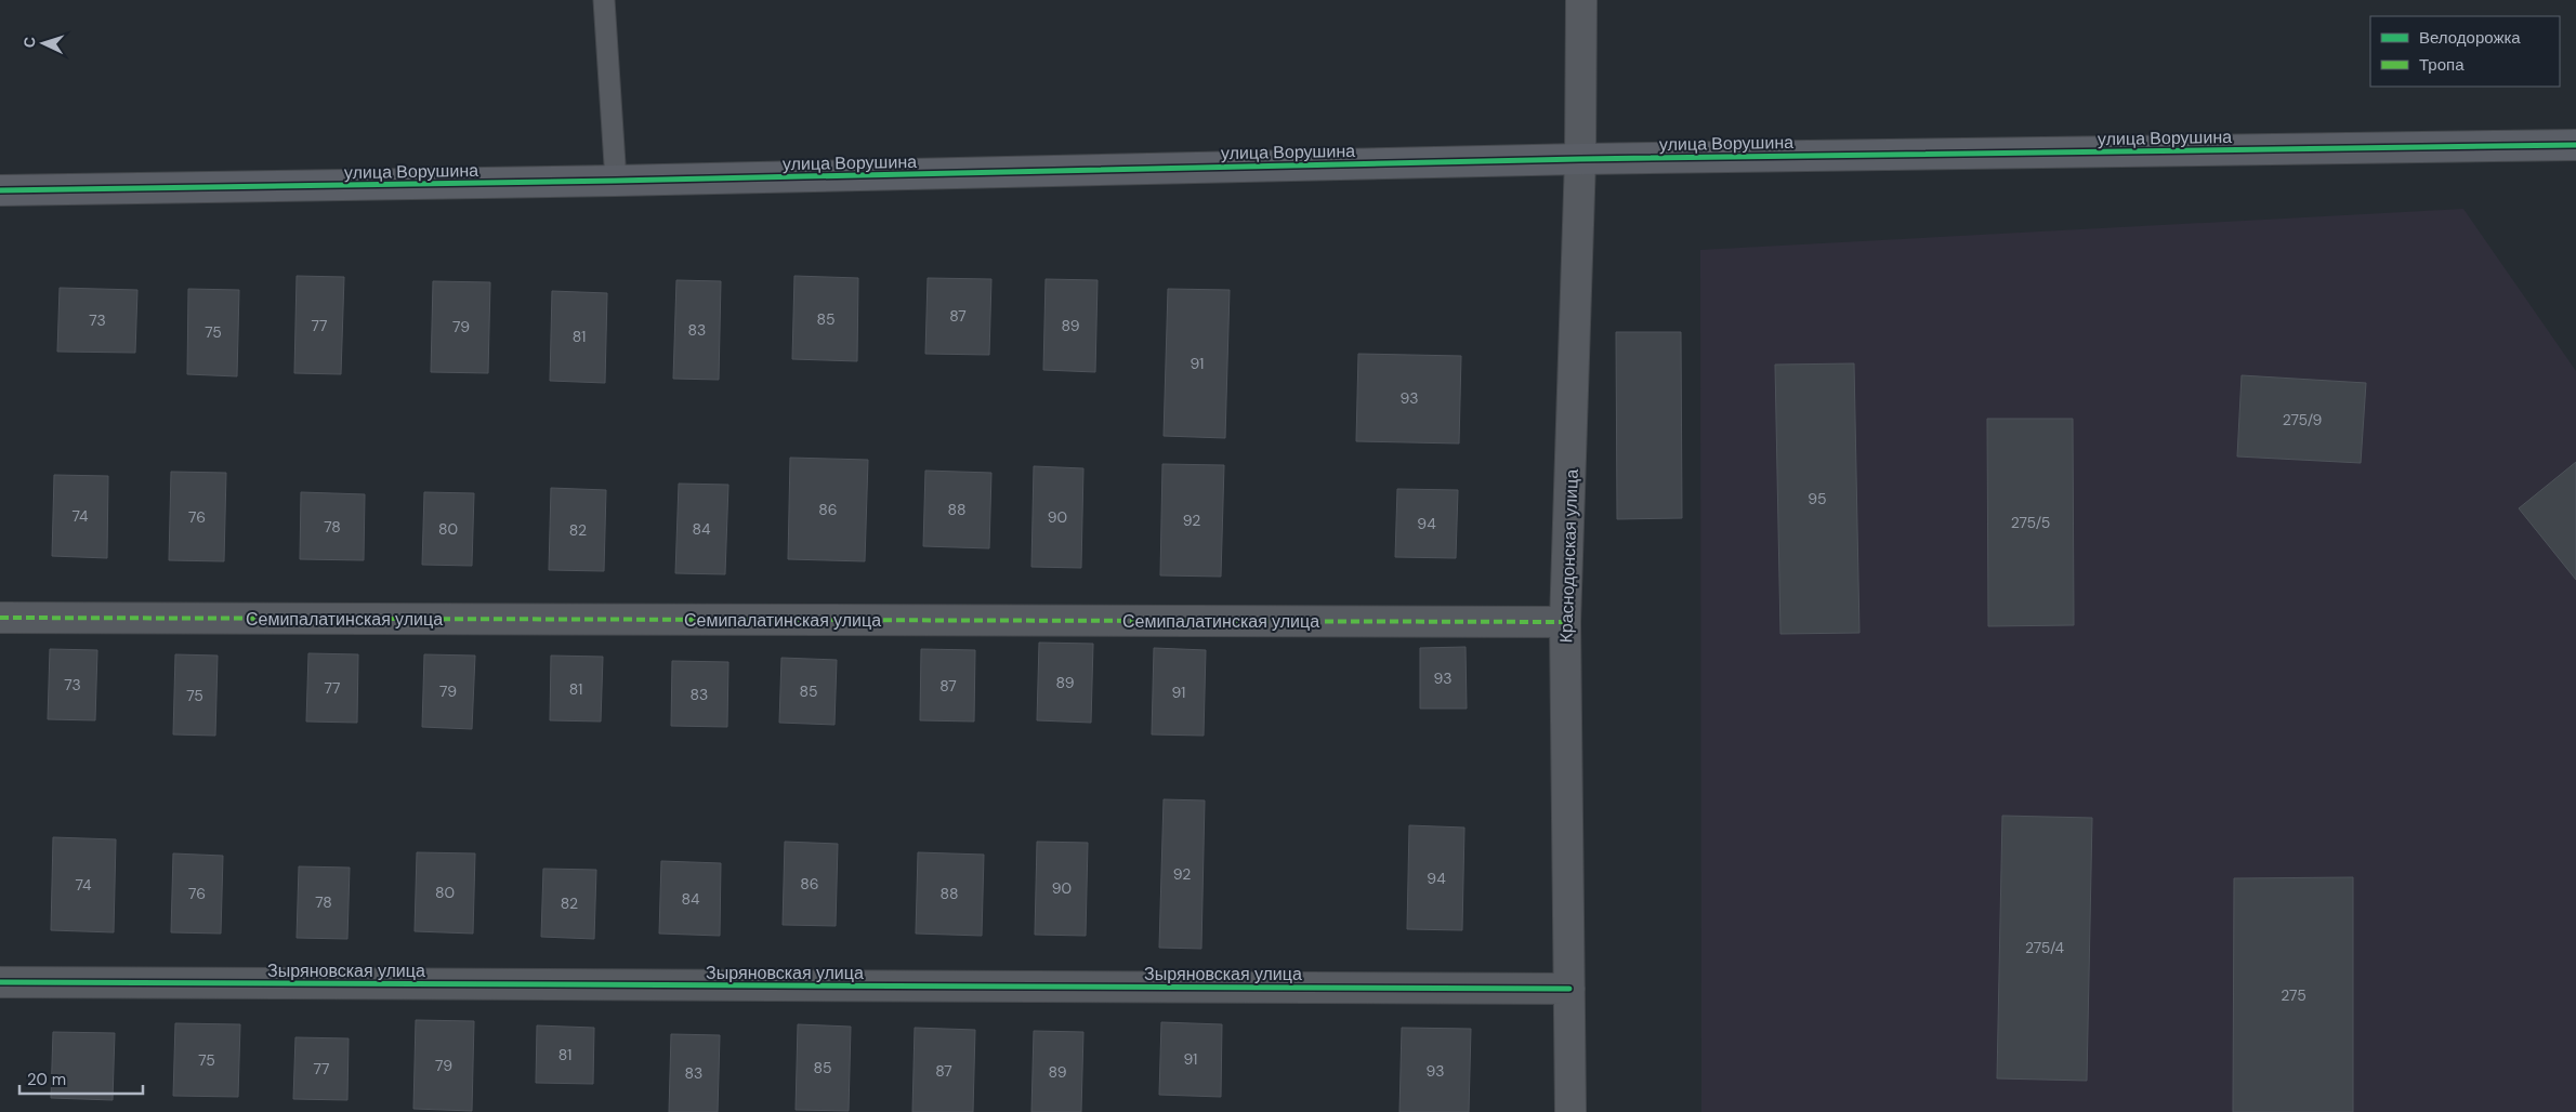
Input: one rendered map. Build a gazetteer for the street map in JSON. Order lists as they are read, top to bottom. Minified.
{"streets":{"street":["улица Ворушина","Краснодонская улица","Семипалатинская улица","Зыряновская улица"]},"crossings":[["улица Ворушина","Краснодонская улица"],["Краснодонская улица","Семипалатинская улица"],["Краснодонская улица","Зыряновская улица"]],"house_numbers":["87","85","73","77","89","79","83","75","81","91","93","275/9","95","86","88","74","76","90","92","275/5","94","78","80","84","82","93","89","73","87","77","81","79","85","91","83","75","92","94","86","74","90","80","76","88","84","78","82","275/4","275","81","91","75","79","85","77","87","93","89","83"],"legend":["Велодорожка","Тропа"],"scale_bar":"20 m","north":"left"}
